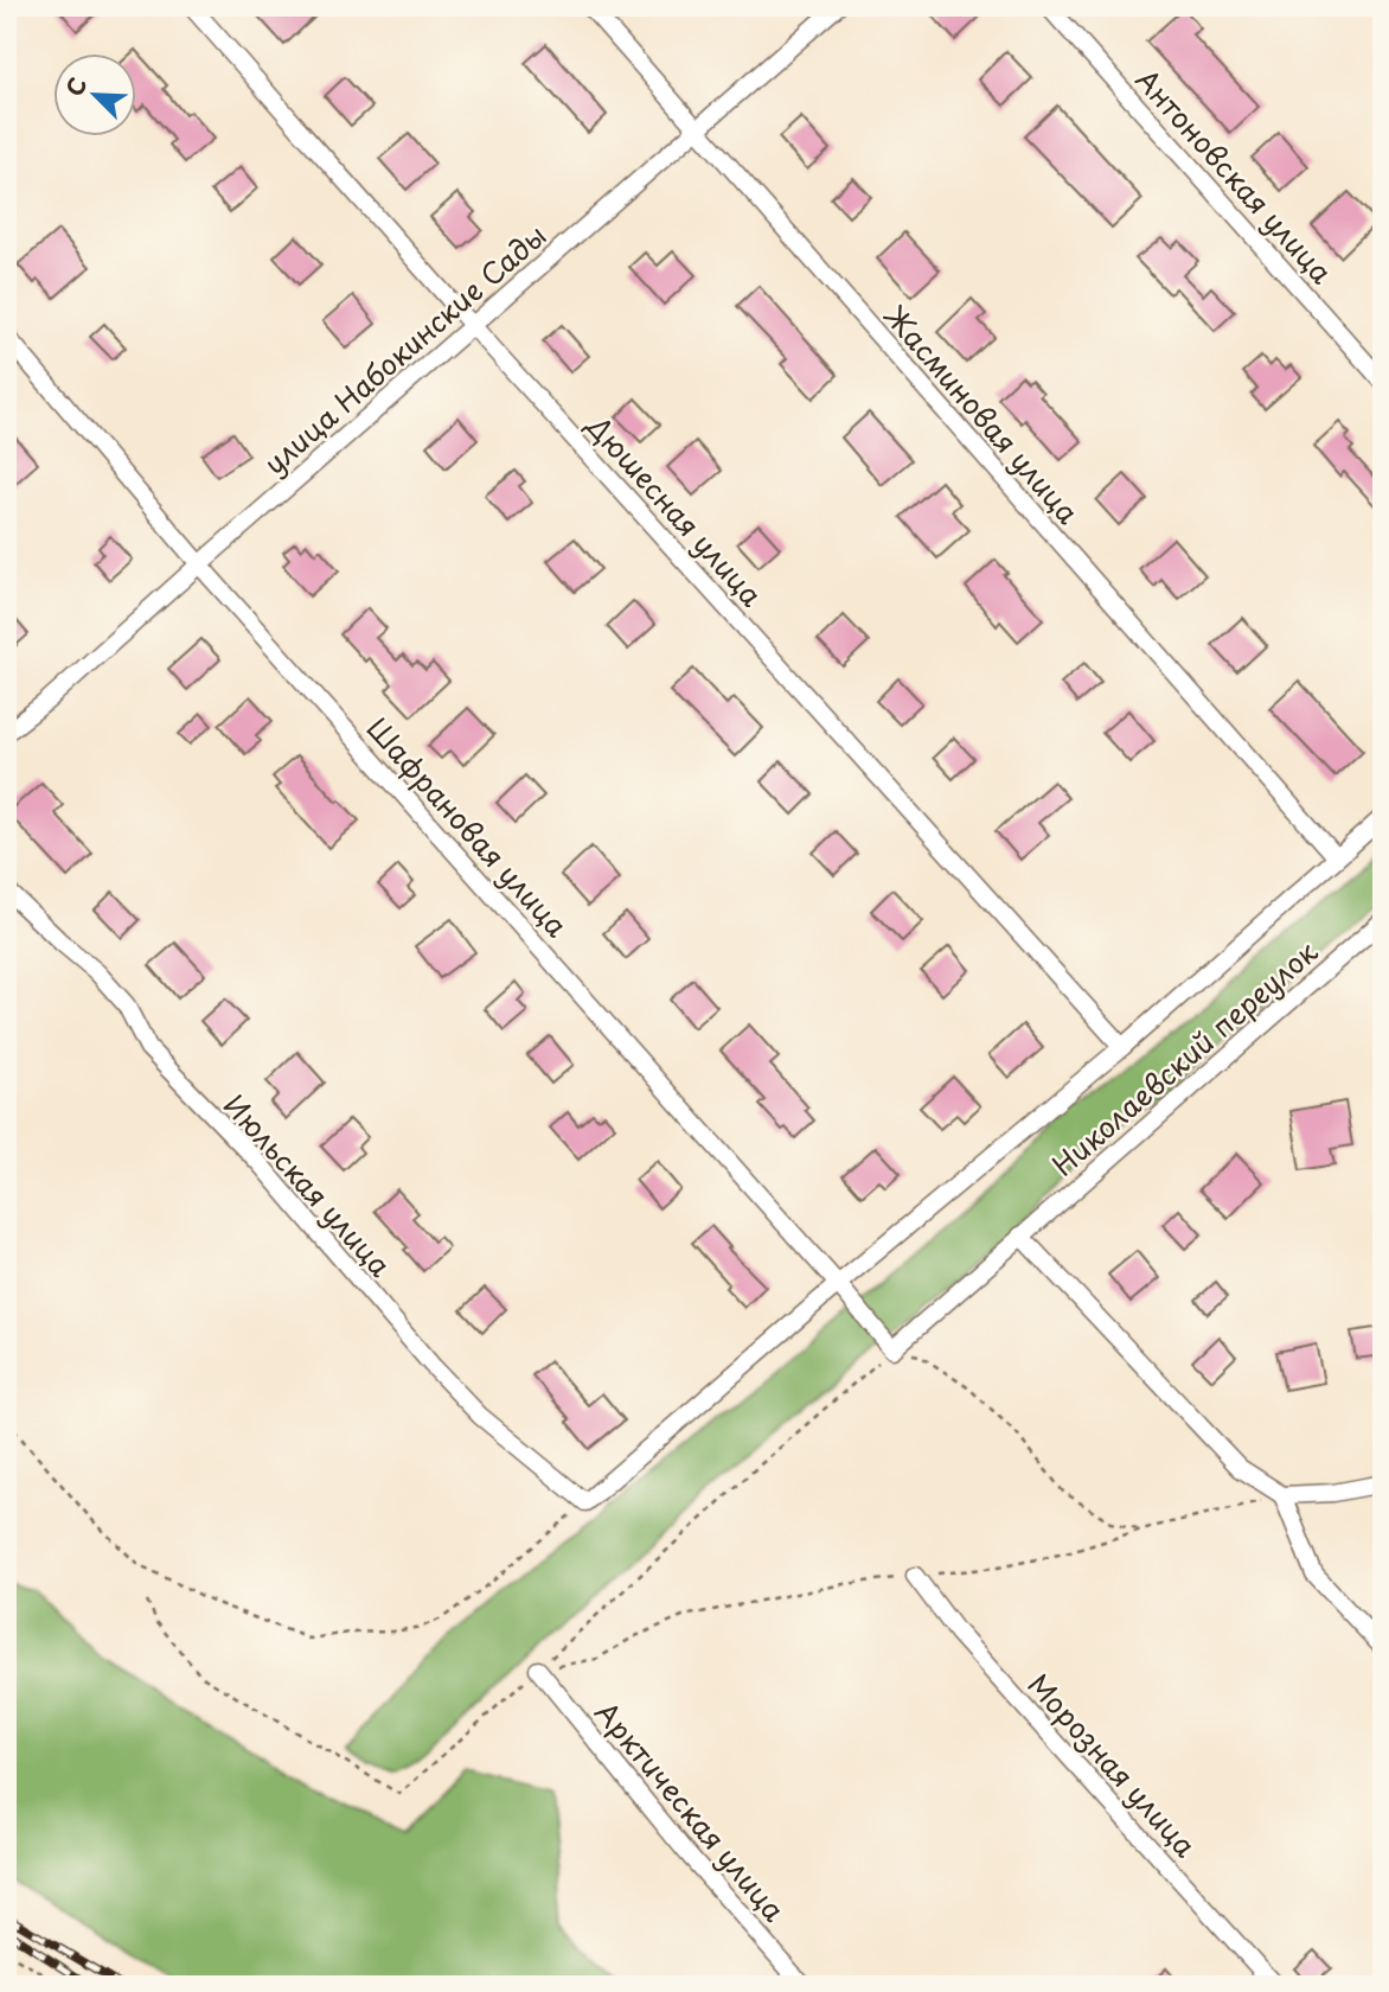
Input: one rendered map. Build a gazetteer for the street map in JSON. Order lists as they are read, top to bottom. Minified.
{"streets":{"street":["Антоновская улица","улица Набокинские Сады","Жасминовая улица","Дюшесная улица","Шафрановая улица","Николаевский переулок","Июльская улица","Морозная улица","Арктическая улица"]},"crossings":[["улица Набокинские Сады","Жасминовая улица"],["улица Набокинские Сады","Дюшесная улица"],["улица Набокинские Сады","Шафрановая улица"],["Шафрановая улица","Николаевский переулок"]],"north":"top left"}
